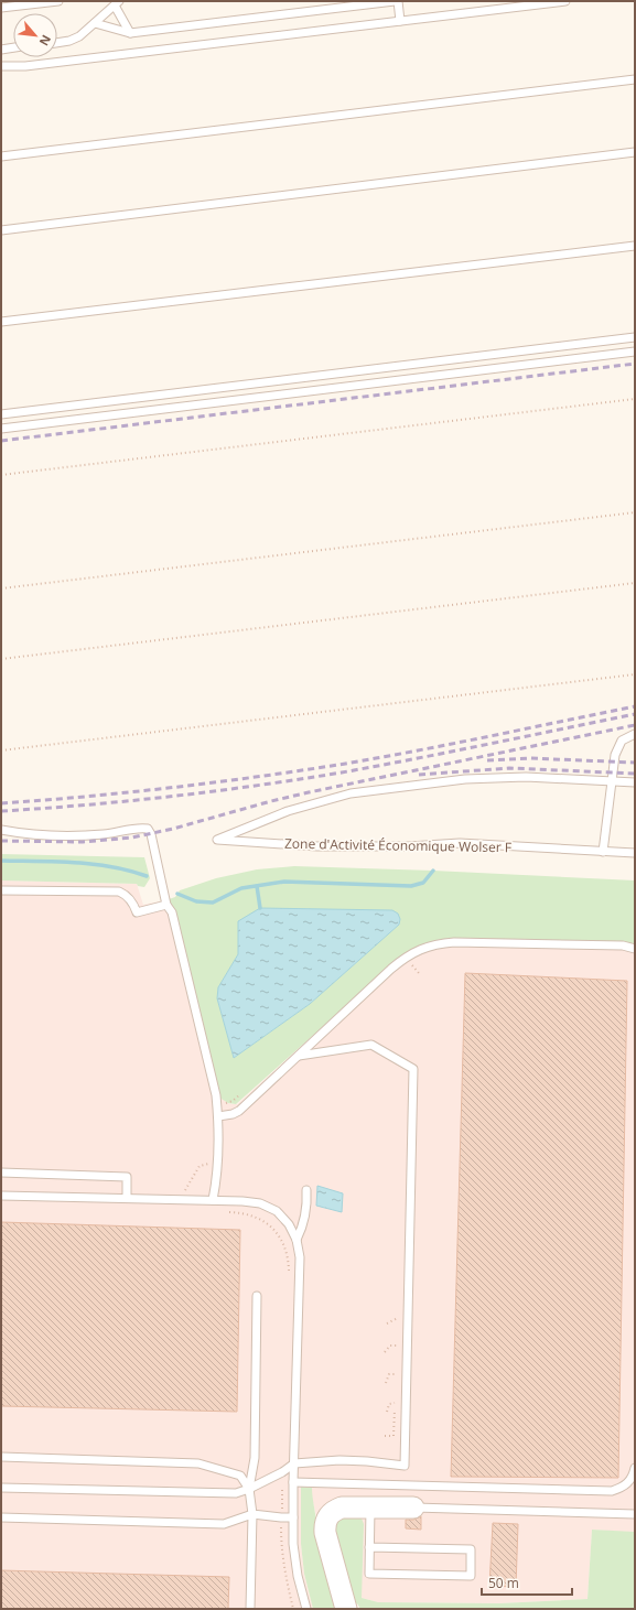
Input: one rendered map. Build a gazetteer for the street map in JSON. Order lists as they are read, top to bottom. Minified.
{"streets":{"lane":["Zone d'Activité Économique Wolser F"]},"scale_bar":"50 m","north":"bottom right"}
